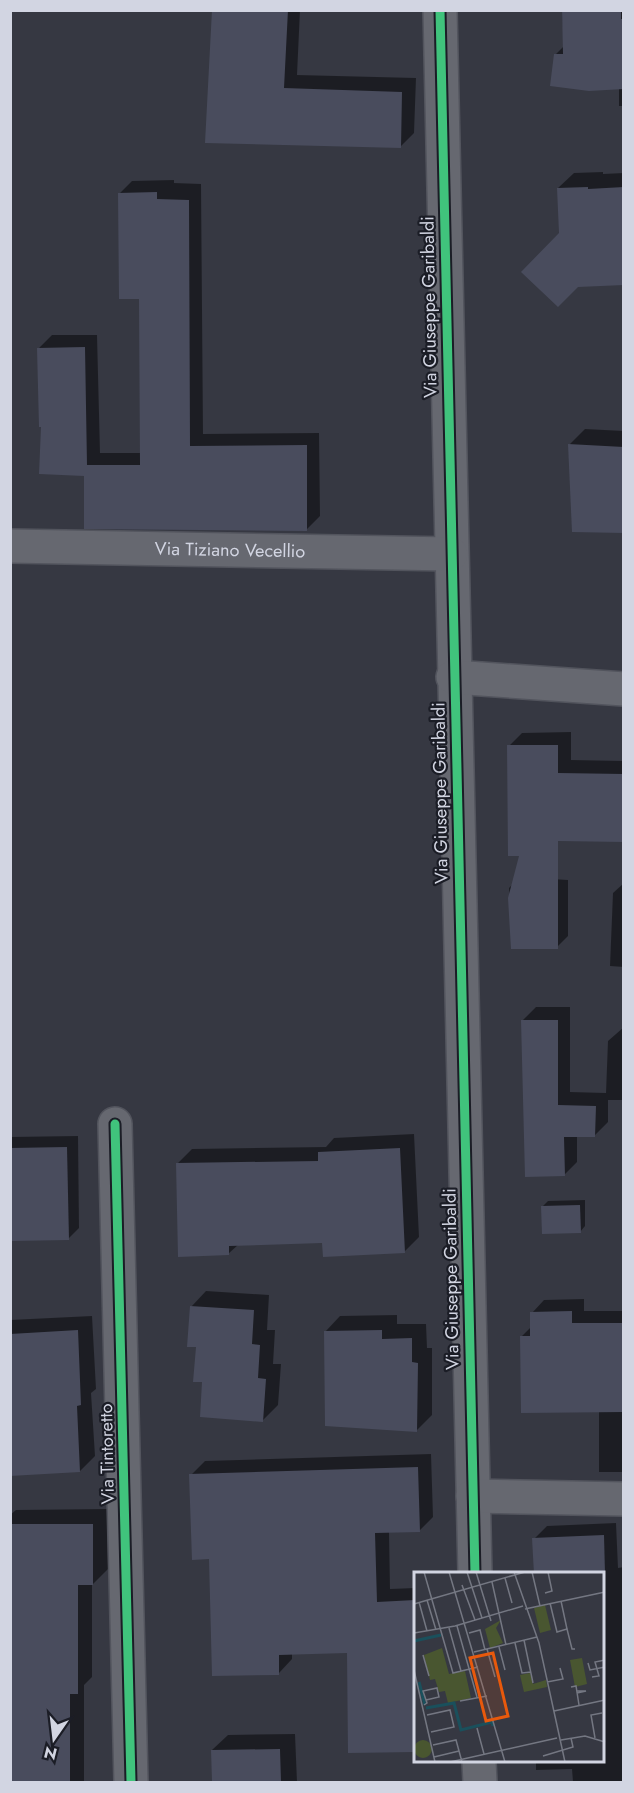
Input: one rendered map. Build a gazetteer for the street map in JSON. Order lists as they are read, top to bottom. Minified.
{"streets":{"street":["Via Giuseppe Garibaldi","Via Tiziano Vecellio","Via Tintoretto"]},"crossings":[["Via Giuseppe Garibaldi","Via Tiziano Vecellio"]],"north":"bottom"}
